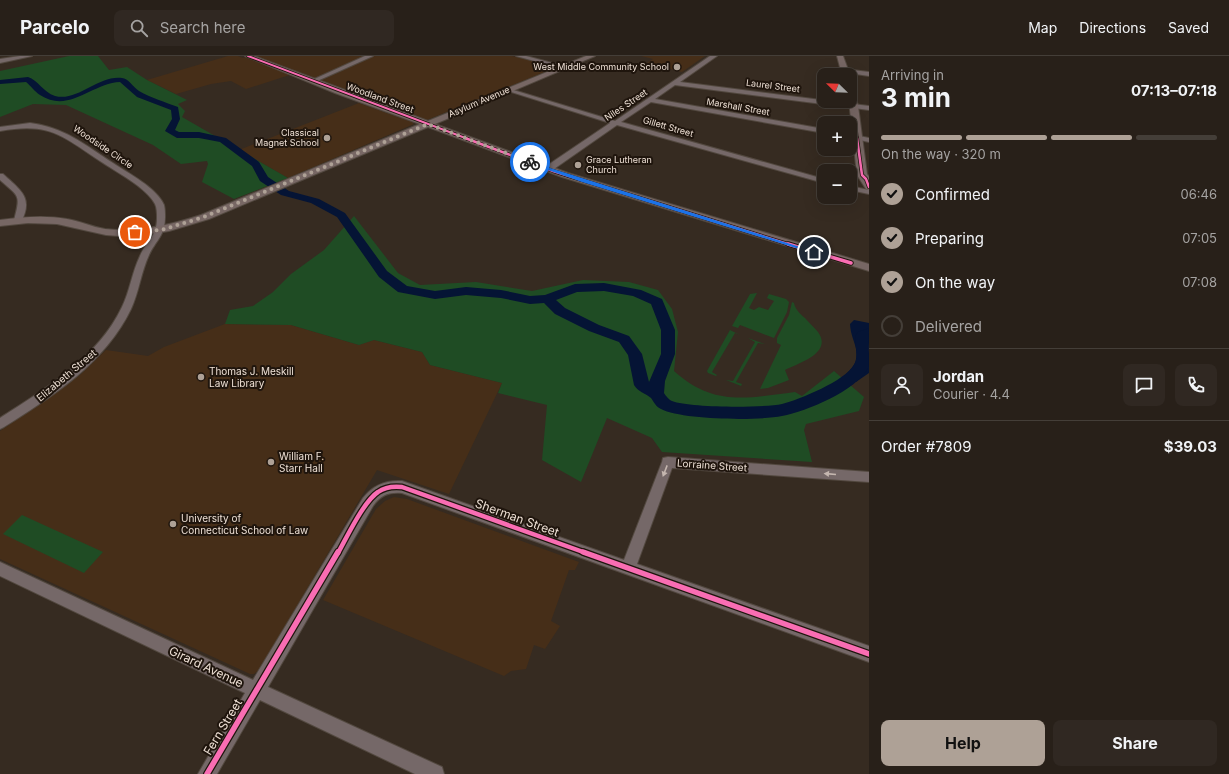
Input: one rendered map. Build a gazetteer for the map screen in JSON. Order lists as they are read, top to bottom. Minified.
{"streets":{"main road":["Woodland Street","Asylum Avenue"],"street":["Laurel Street","Niles Street","Marshall Street","Gillett Street","Woodside Circle","Elizabeth Street","Lorraine Street","Sherman Street","Girard Avenue","Fern Street"]},"crossings":[["Laurel Street","Niles Street"],["Woodland Street","Asylum Avenue"],["Woodland Street","Niles Street"],["Asylum Avenue","Gillett Street"],["Asylum Avenue","Woodside Circle"],["Asylum Avenue","Elizabeth Street"],["Niles Street","Marshall Street"],["Niles Street","Gillett Street"],["Woodside Circle","Elizabeth Street"],["Lorraine Street","Sherman Street"],["Sherman Street","Girard Avenue"],["Sherman Street","Fern Street"],["Girard Avenue","Fern Street"]],"one_way":["Lorraine Street"],"places":["West Middle Community School","Classical Magnet School","Grace Lutheran Church","Thomas J. Meskill Law Library","William F. Starr Hall","University of Connecticut School of Law"],"north":"top left","page":{"header":"Parcelo","search":"Search here","nav":["Map","Directions","Saved"],"heading":["3 min","Arriving in","07:13–07:18"],"panel":["Jordan","Courier · 4.4","Order #7809","$39.03"],"map_buttons":["+","−"],"bar":"On the way · 320 m","list":[["Confirmed","06:46"],["Preparing","07:05"],["On the way","07:08"],"Delivered"],"buttons":["Help","Share"]}}
